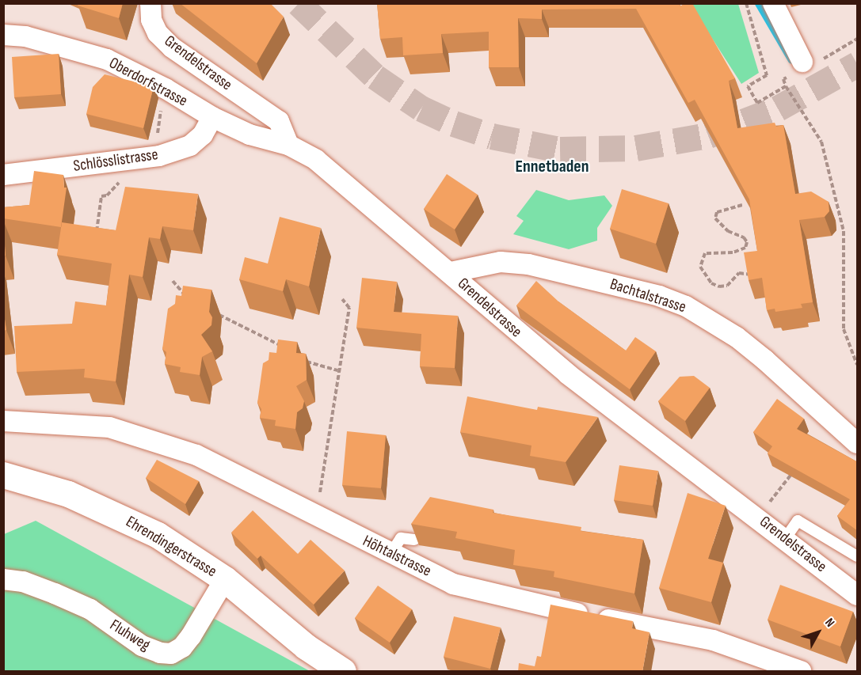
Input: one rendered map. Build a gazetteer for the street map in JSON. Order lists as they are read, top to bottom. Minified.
{"streets":{"main road":["Ehrendingerstrasse"],"street":["Grendelstrasse","Oberdorfstrasse","Schlösslistrasse","Bachtalstrasse","Höhtalstrasse","Fluhweg"]},"crossings":[["Grendelstrasse","Oberdorfstrasse"],["Grendelstrasse","Bachtalstrasse"],["Oberdorfstrasse","Schlösslistrasse"],["Ehrendingerstrasse","Fluhweg"]],"districts":["Ennetbaden"],"north":"top right"}
